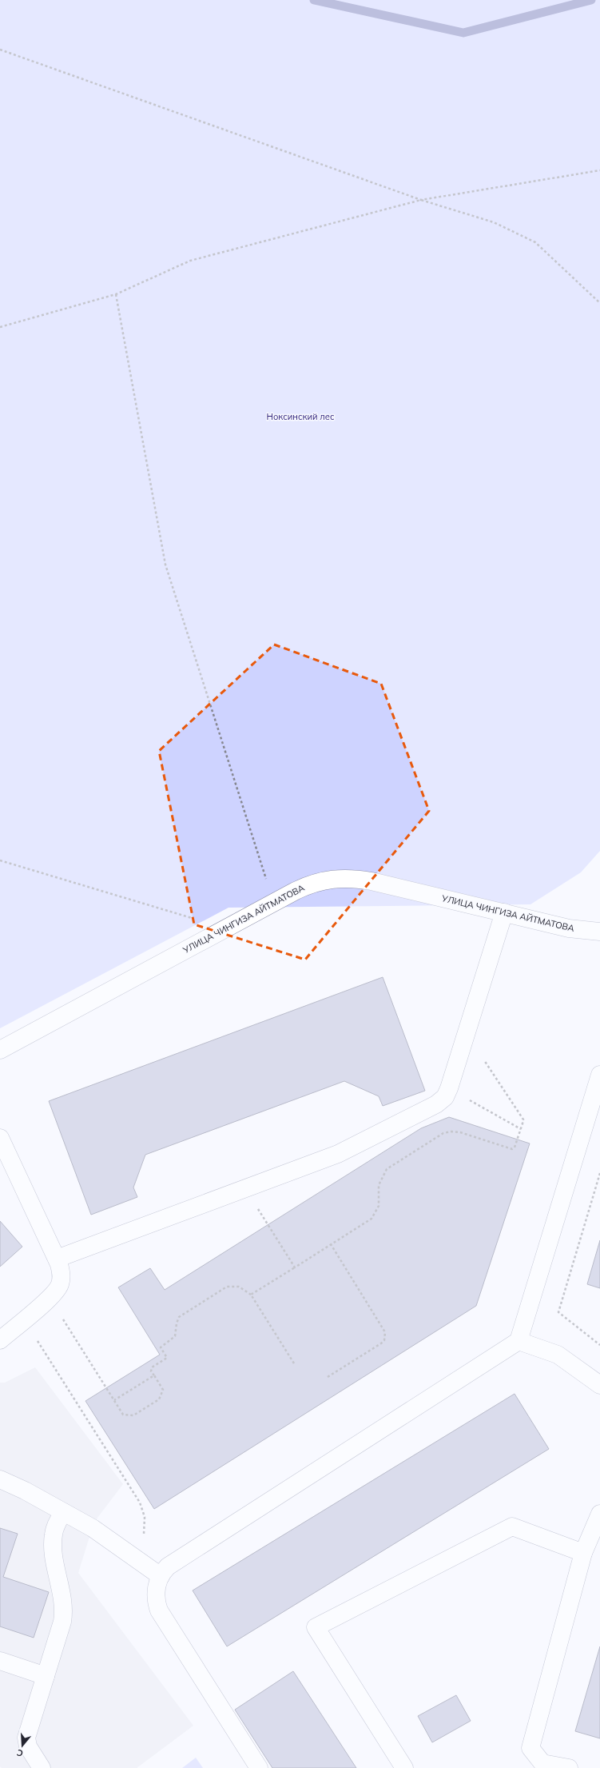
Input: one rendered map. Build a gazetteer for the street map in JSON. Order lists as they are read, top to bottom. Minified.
{"streets":{"street":["УЛИЦА ЧИНГИЗА АЙТМАТОВА"]},"parks":["Ноксинский лес"],"north":"bottom"}
